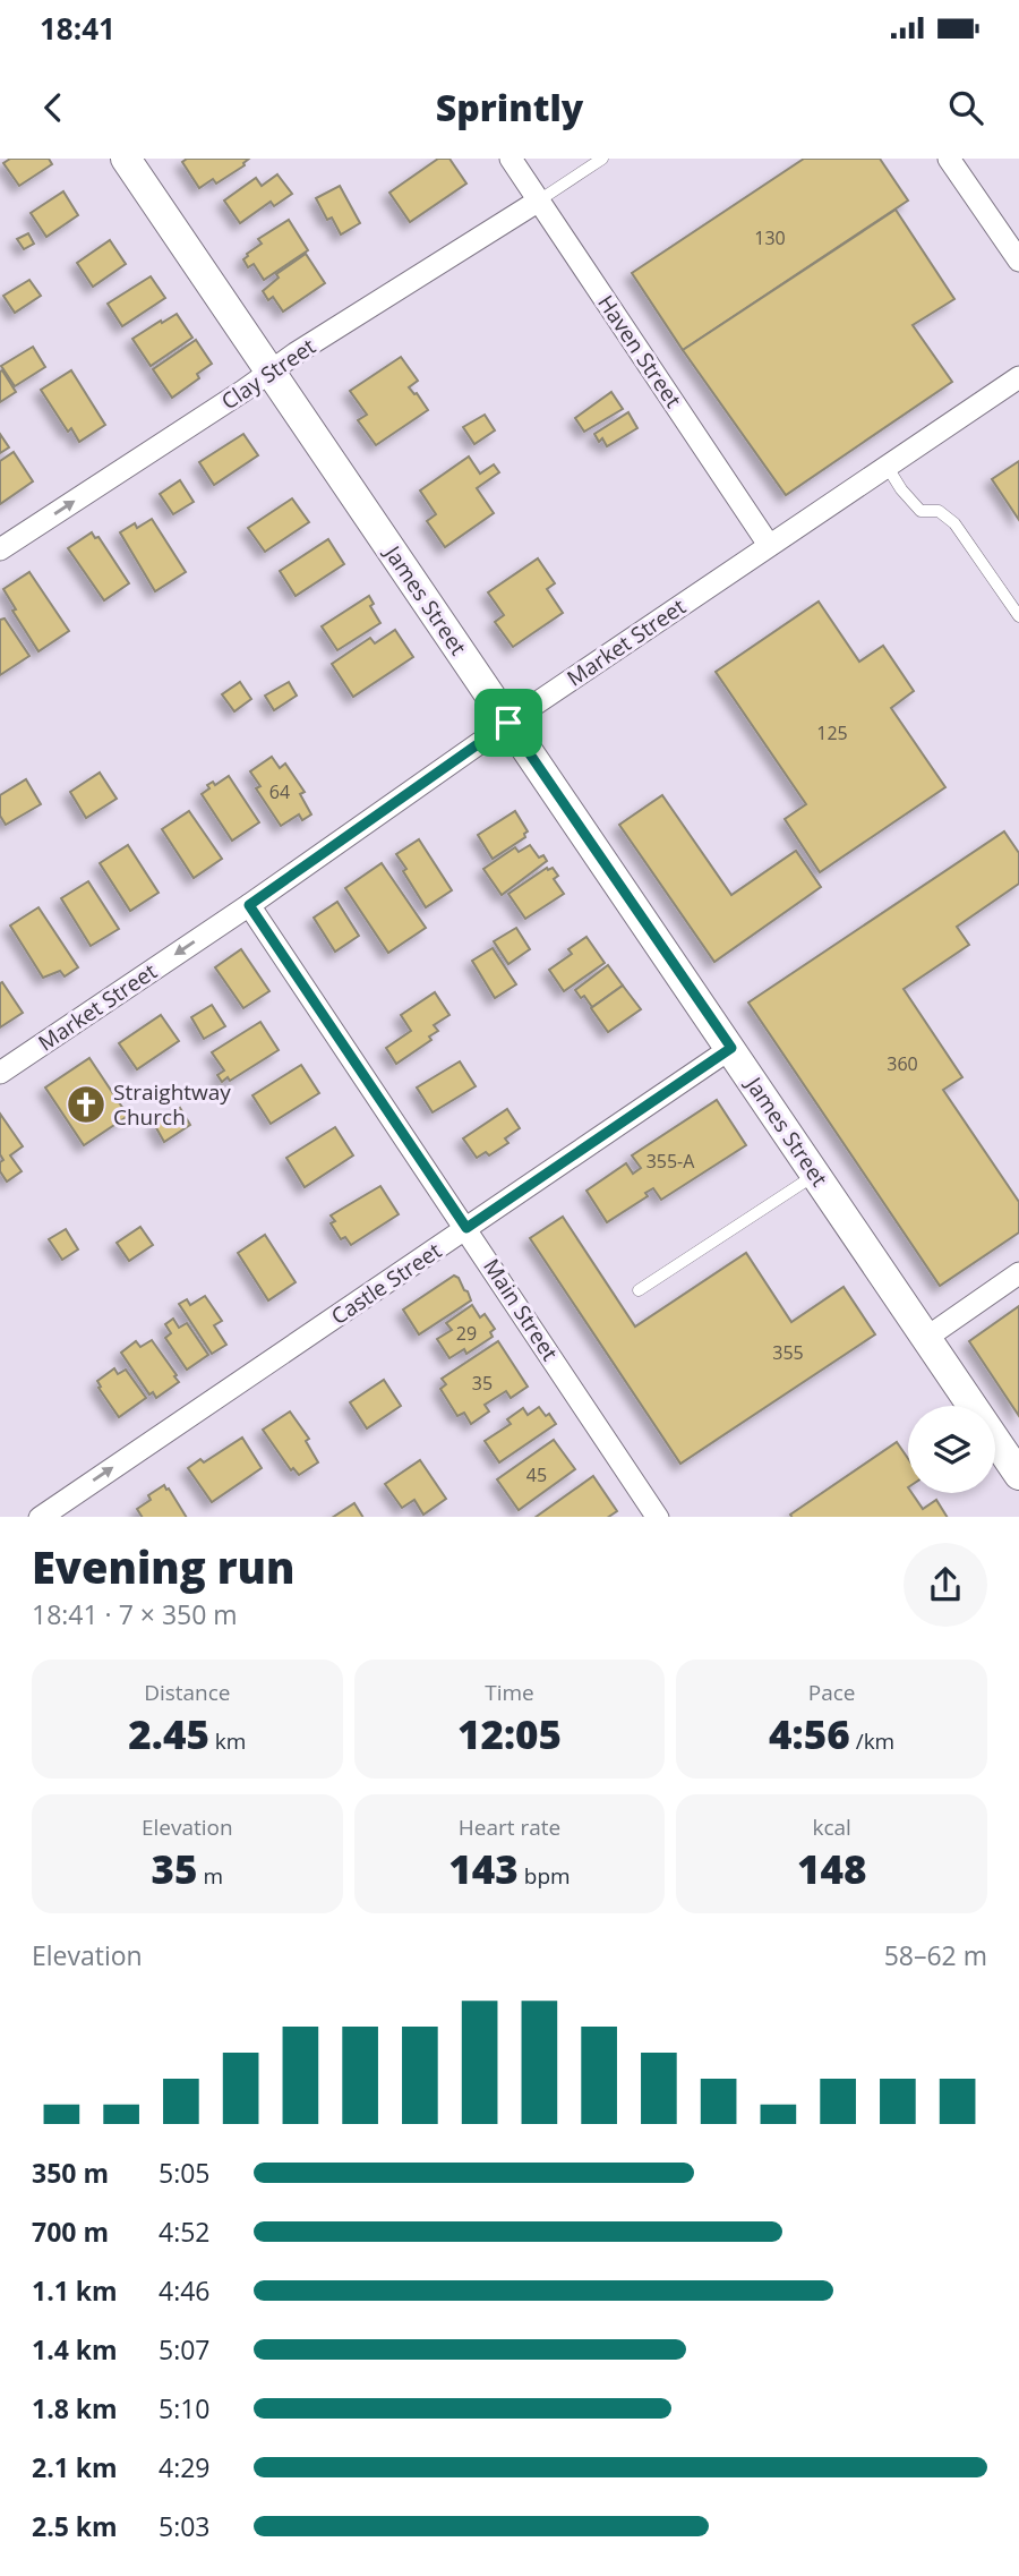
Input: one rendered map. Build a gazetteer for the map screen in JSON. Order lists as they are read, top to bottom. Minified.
{"streets":{"street":["Haven Street","Clay Street","James Street","Market Street","Castle Street","Main Street"]},"crossings":[["Haven Street","Clay Street"],["Haven Street","Market Street"],["Clay Street","James Street"],["James Street","Market Street"],["James Street","Castle Street"],["Market Street","Main Street"],["Castle Street","Main Street"]],"one_way":["Clay Street","Castle Street"],"places":{"church":["Straightway Church"]},"house_numbers":["130","125","64","360","355-A","29","355","35","45"],"page":{"status":"18:41","header":"Sprintly","heading":["Evening run","18:41 · 7 × 350 m"],"stats":[["Distance","2.45 km"],["Time","12:05"],["Pace","4:56 /km"],["Elevation","35 m"],["Heart rate","143 bpm"],["kcal","148"]],"chart":["Elevation","58–62 m"],"list":[{"name":"350 m","note":"5:05"},{"name":"700 m","note":"4:52"},{"name":"1.1 km","note":"4:46"},{"name":"1.4 km","note":"5:07"},{"name":"1.8 km","note":"5:10"},{"name":"2.1 km","note":"4:29"},{"name":"2.5 km","note":"5:03"}]}}
